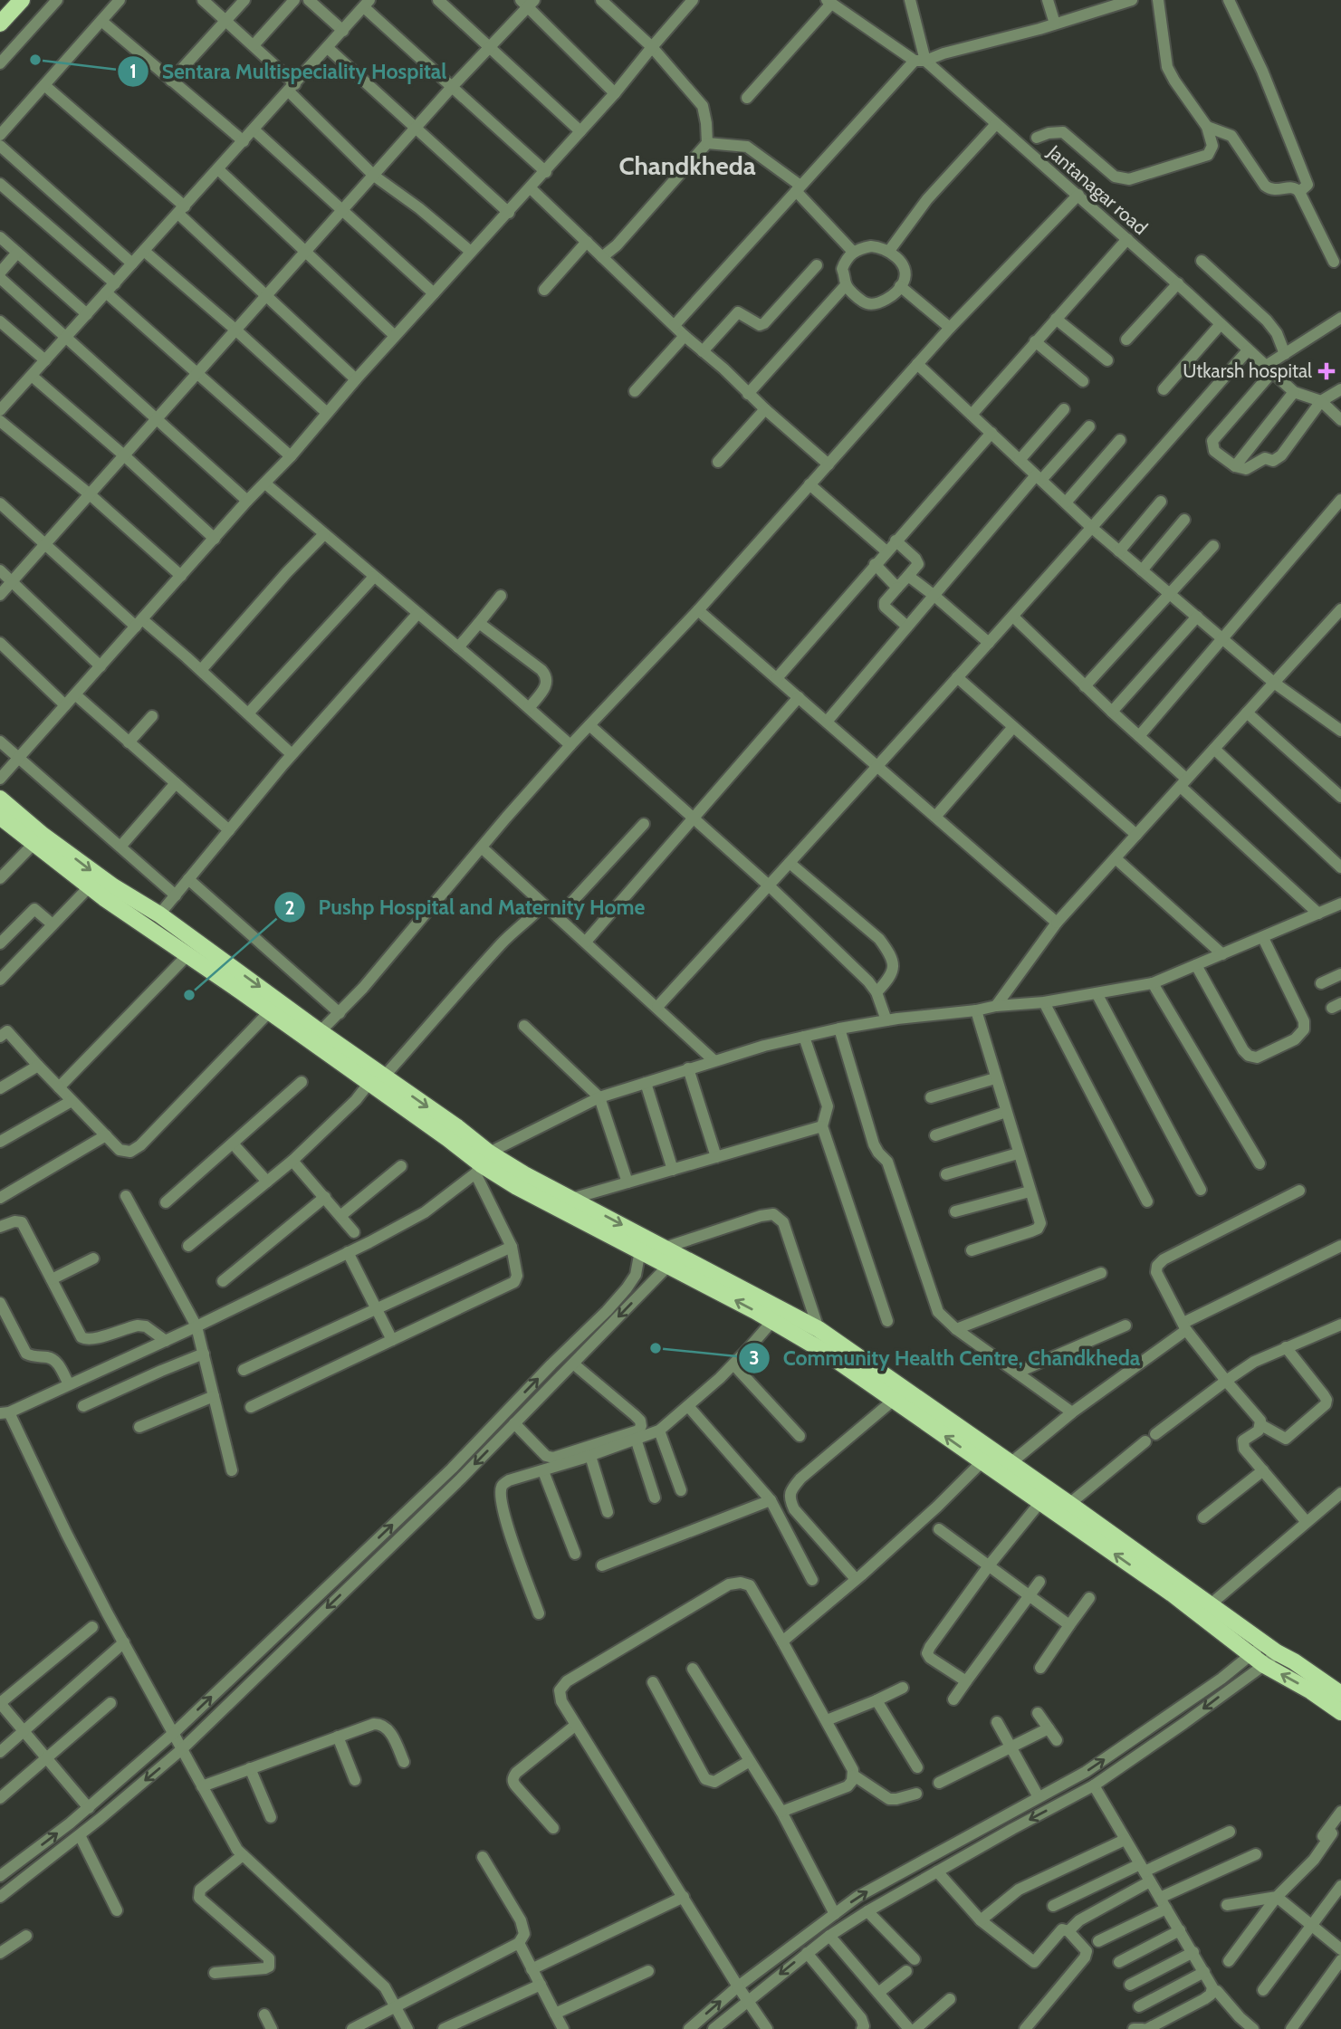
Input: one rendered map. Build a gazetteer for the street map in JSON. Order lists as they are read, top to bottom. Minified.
{"streets":{"street":["Jantanagar road"]},"districts":["Chandkheda"],"places":{"other":["Sentara Multispeciality Hospital","Pushp Hospital and Maternity Home","Community Health Centre, Chandkheda"],"health":["Utkarsh hospital"]}}
